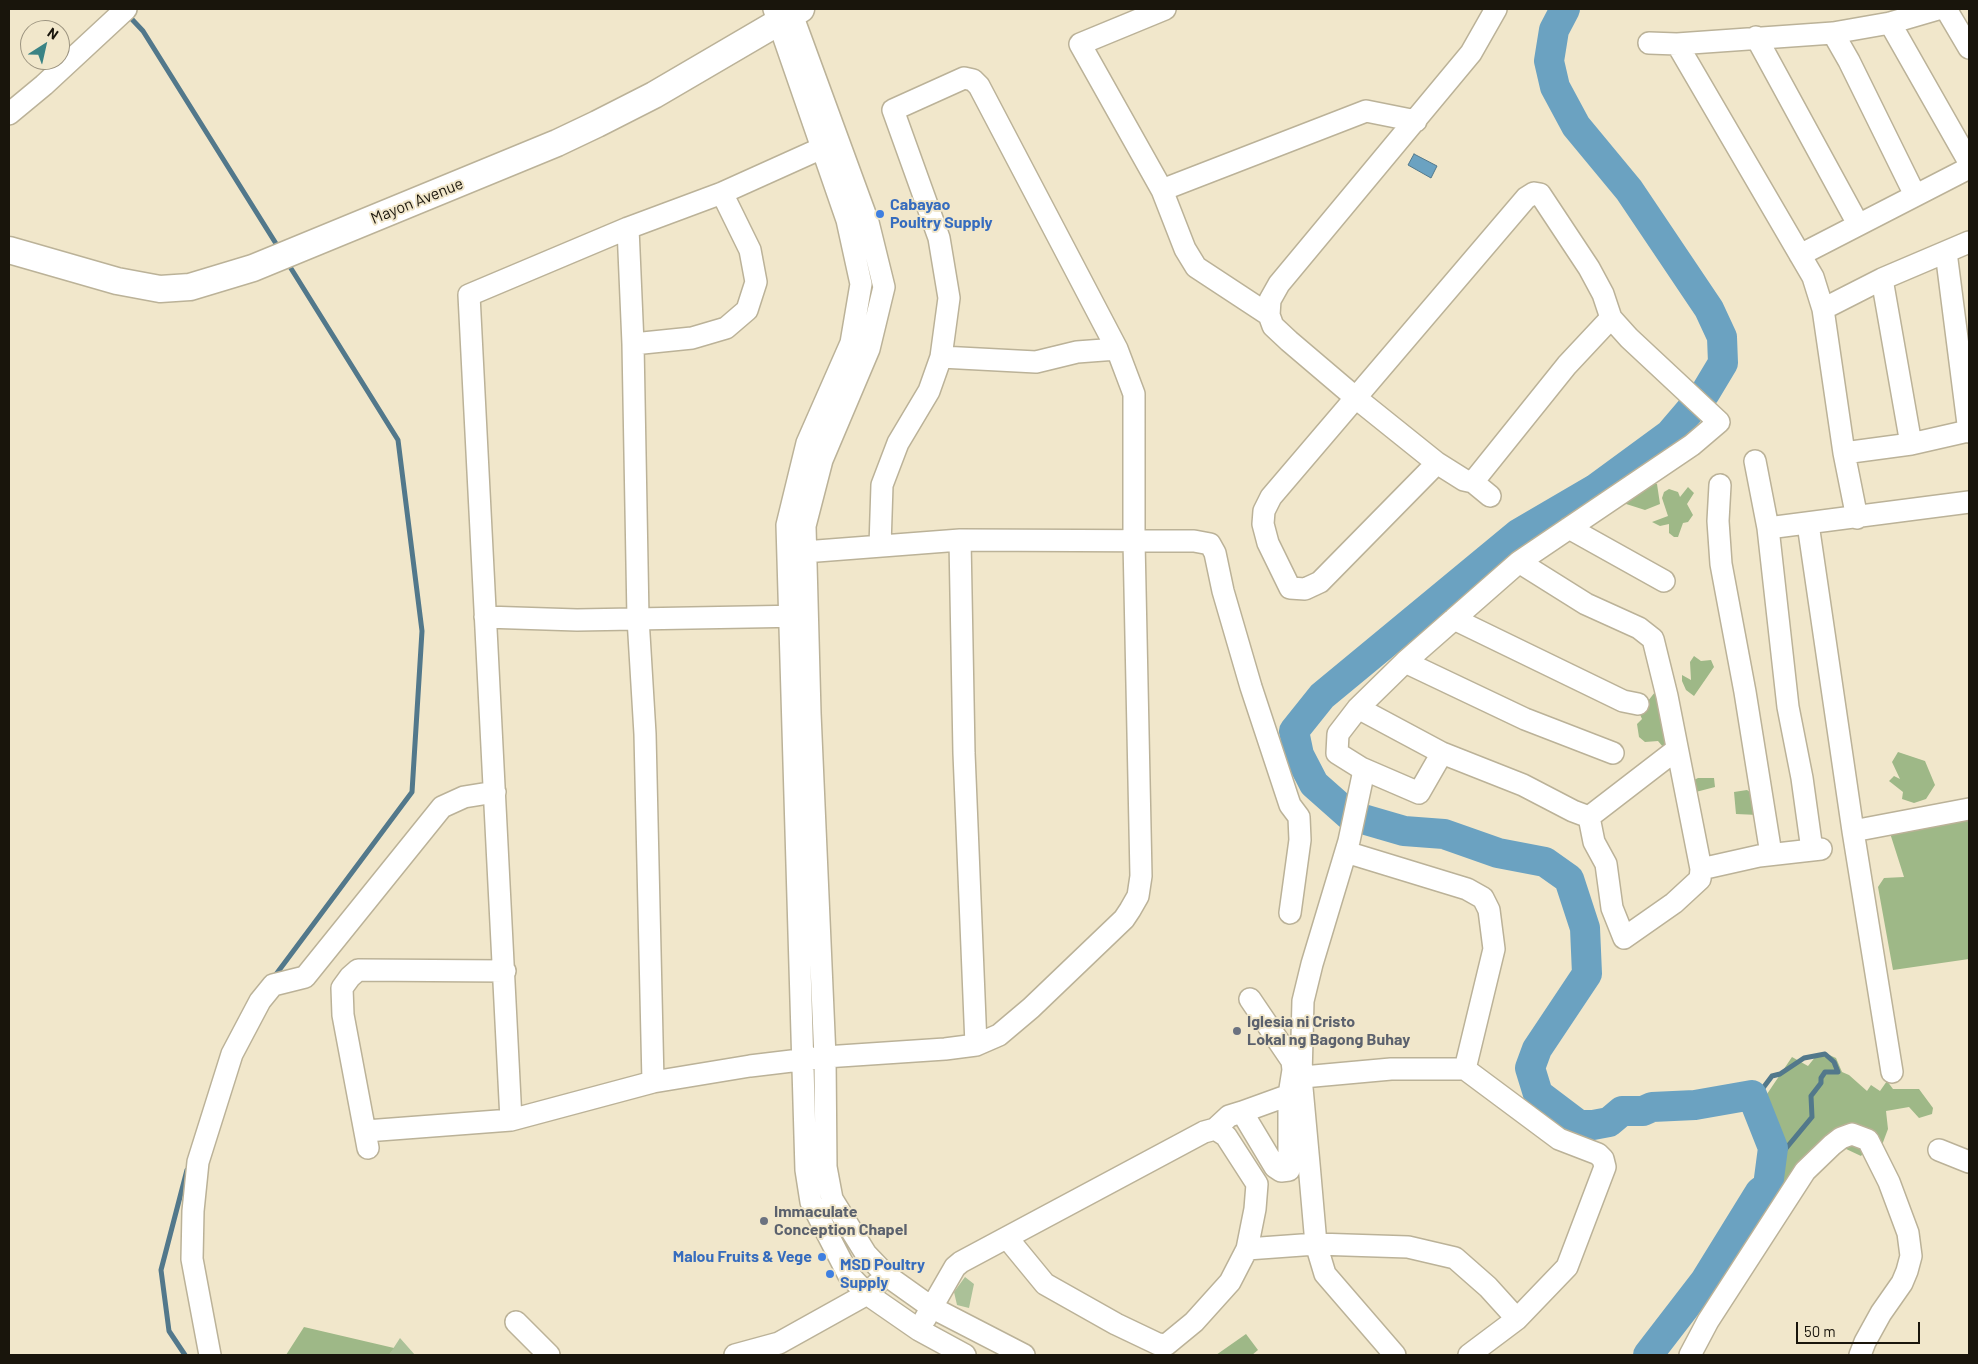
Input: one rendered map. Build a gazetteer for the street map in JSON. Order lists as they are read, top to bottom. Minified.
{"streets":{"main road":["Mayon Avenue"]},"places":["Cabayao Poultry Supply","Iglesia ni Cristo Lokal ng Bagong Buhay","Immaculate Conception Chapel","Malou Fruits & Vege","MSD Poultry Supply"],"scale_bar":"50 m","north":"top right"}
